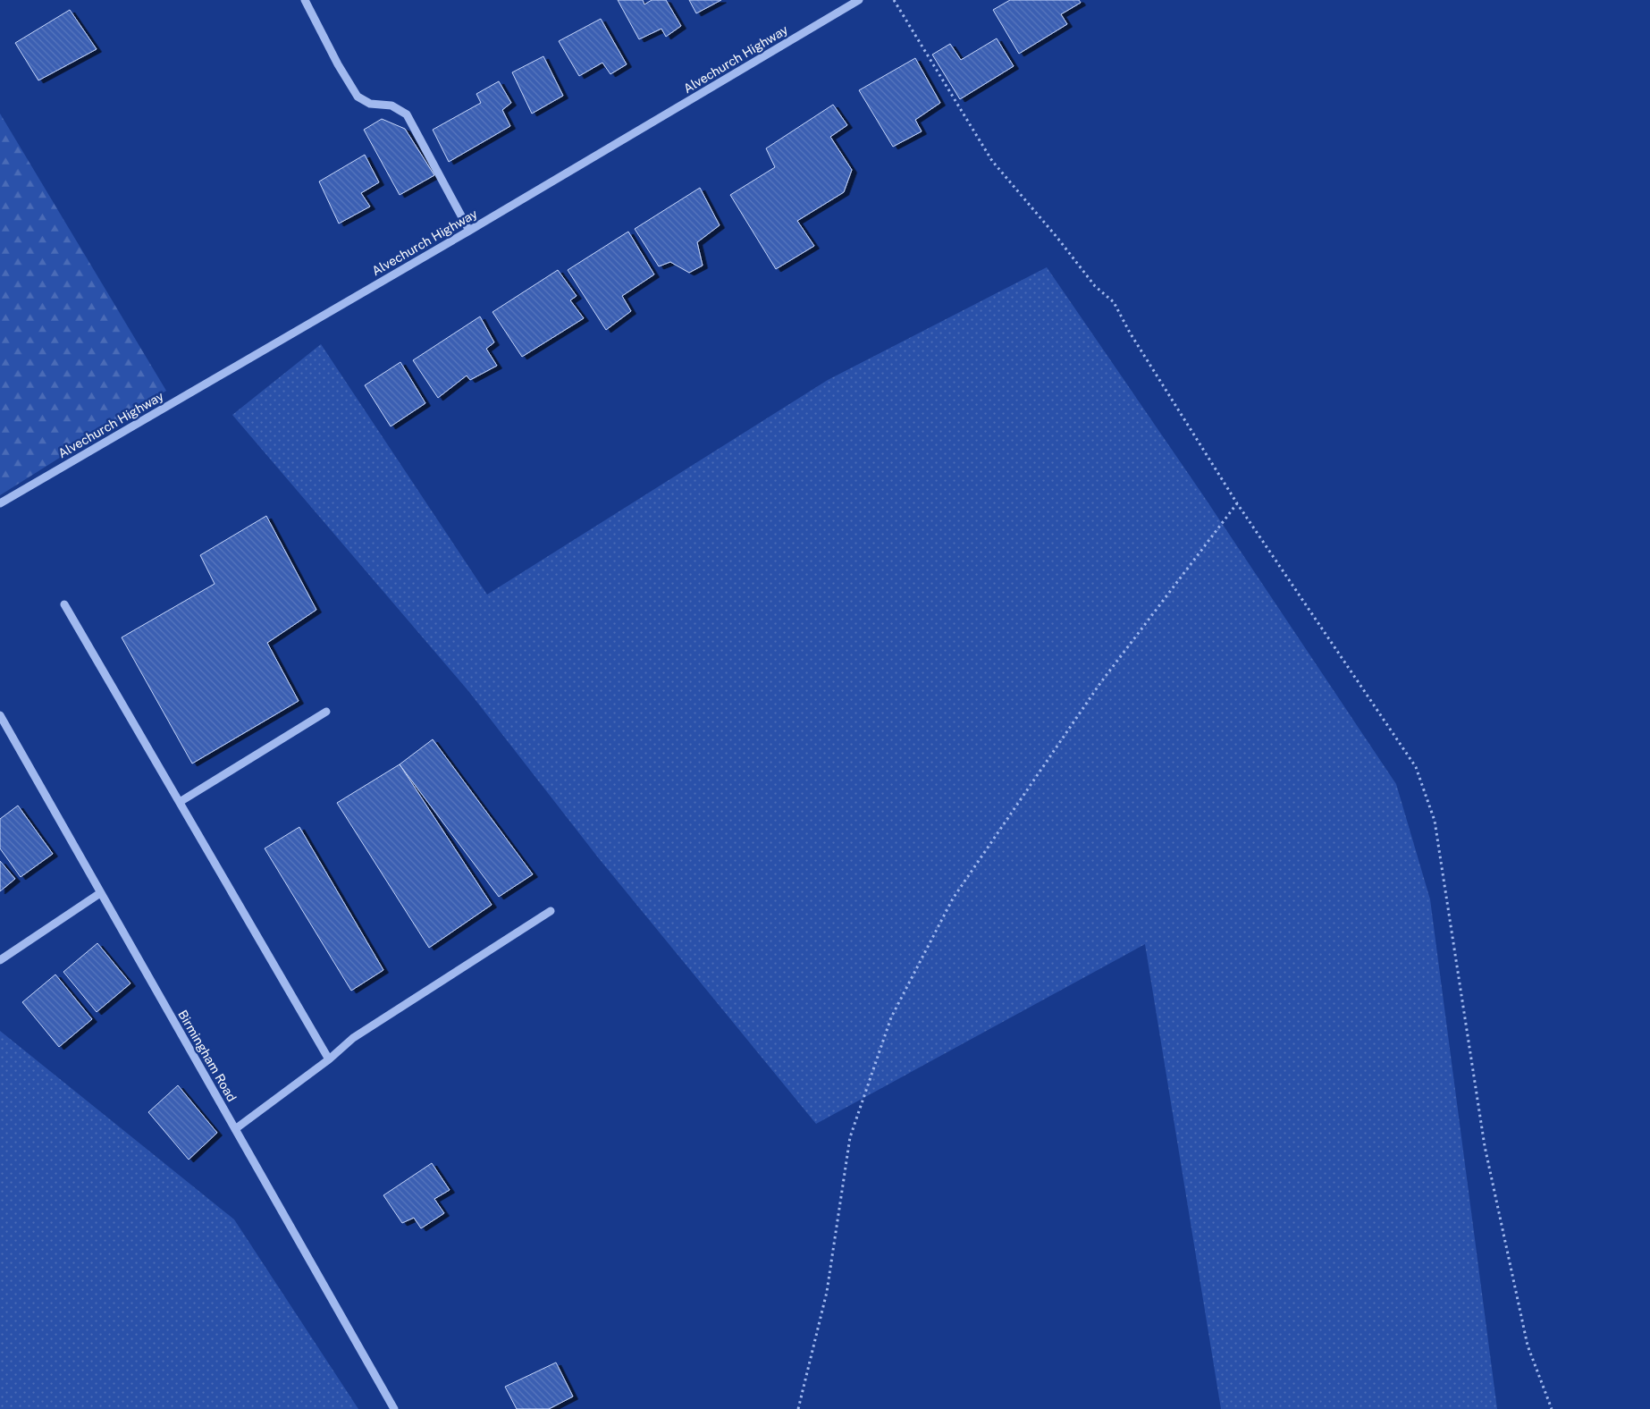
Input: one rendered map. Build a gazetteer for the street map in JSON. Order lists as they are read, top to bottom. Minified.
{"streets":{"street":["Alvechurch Highway","Birmingham Road"]}}
